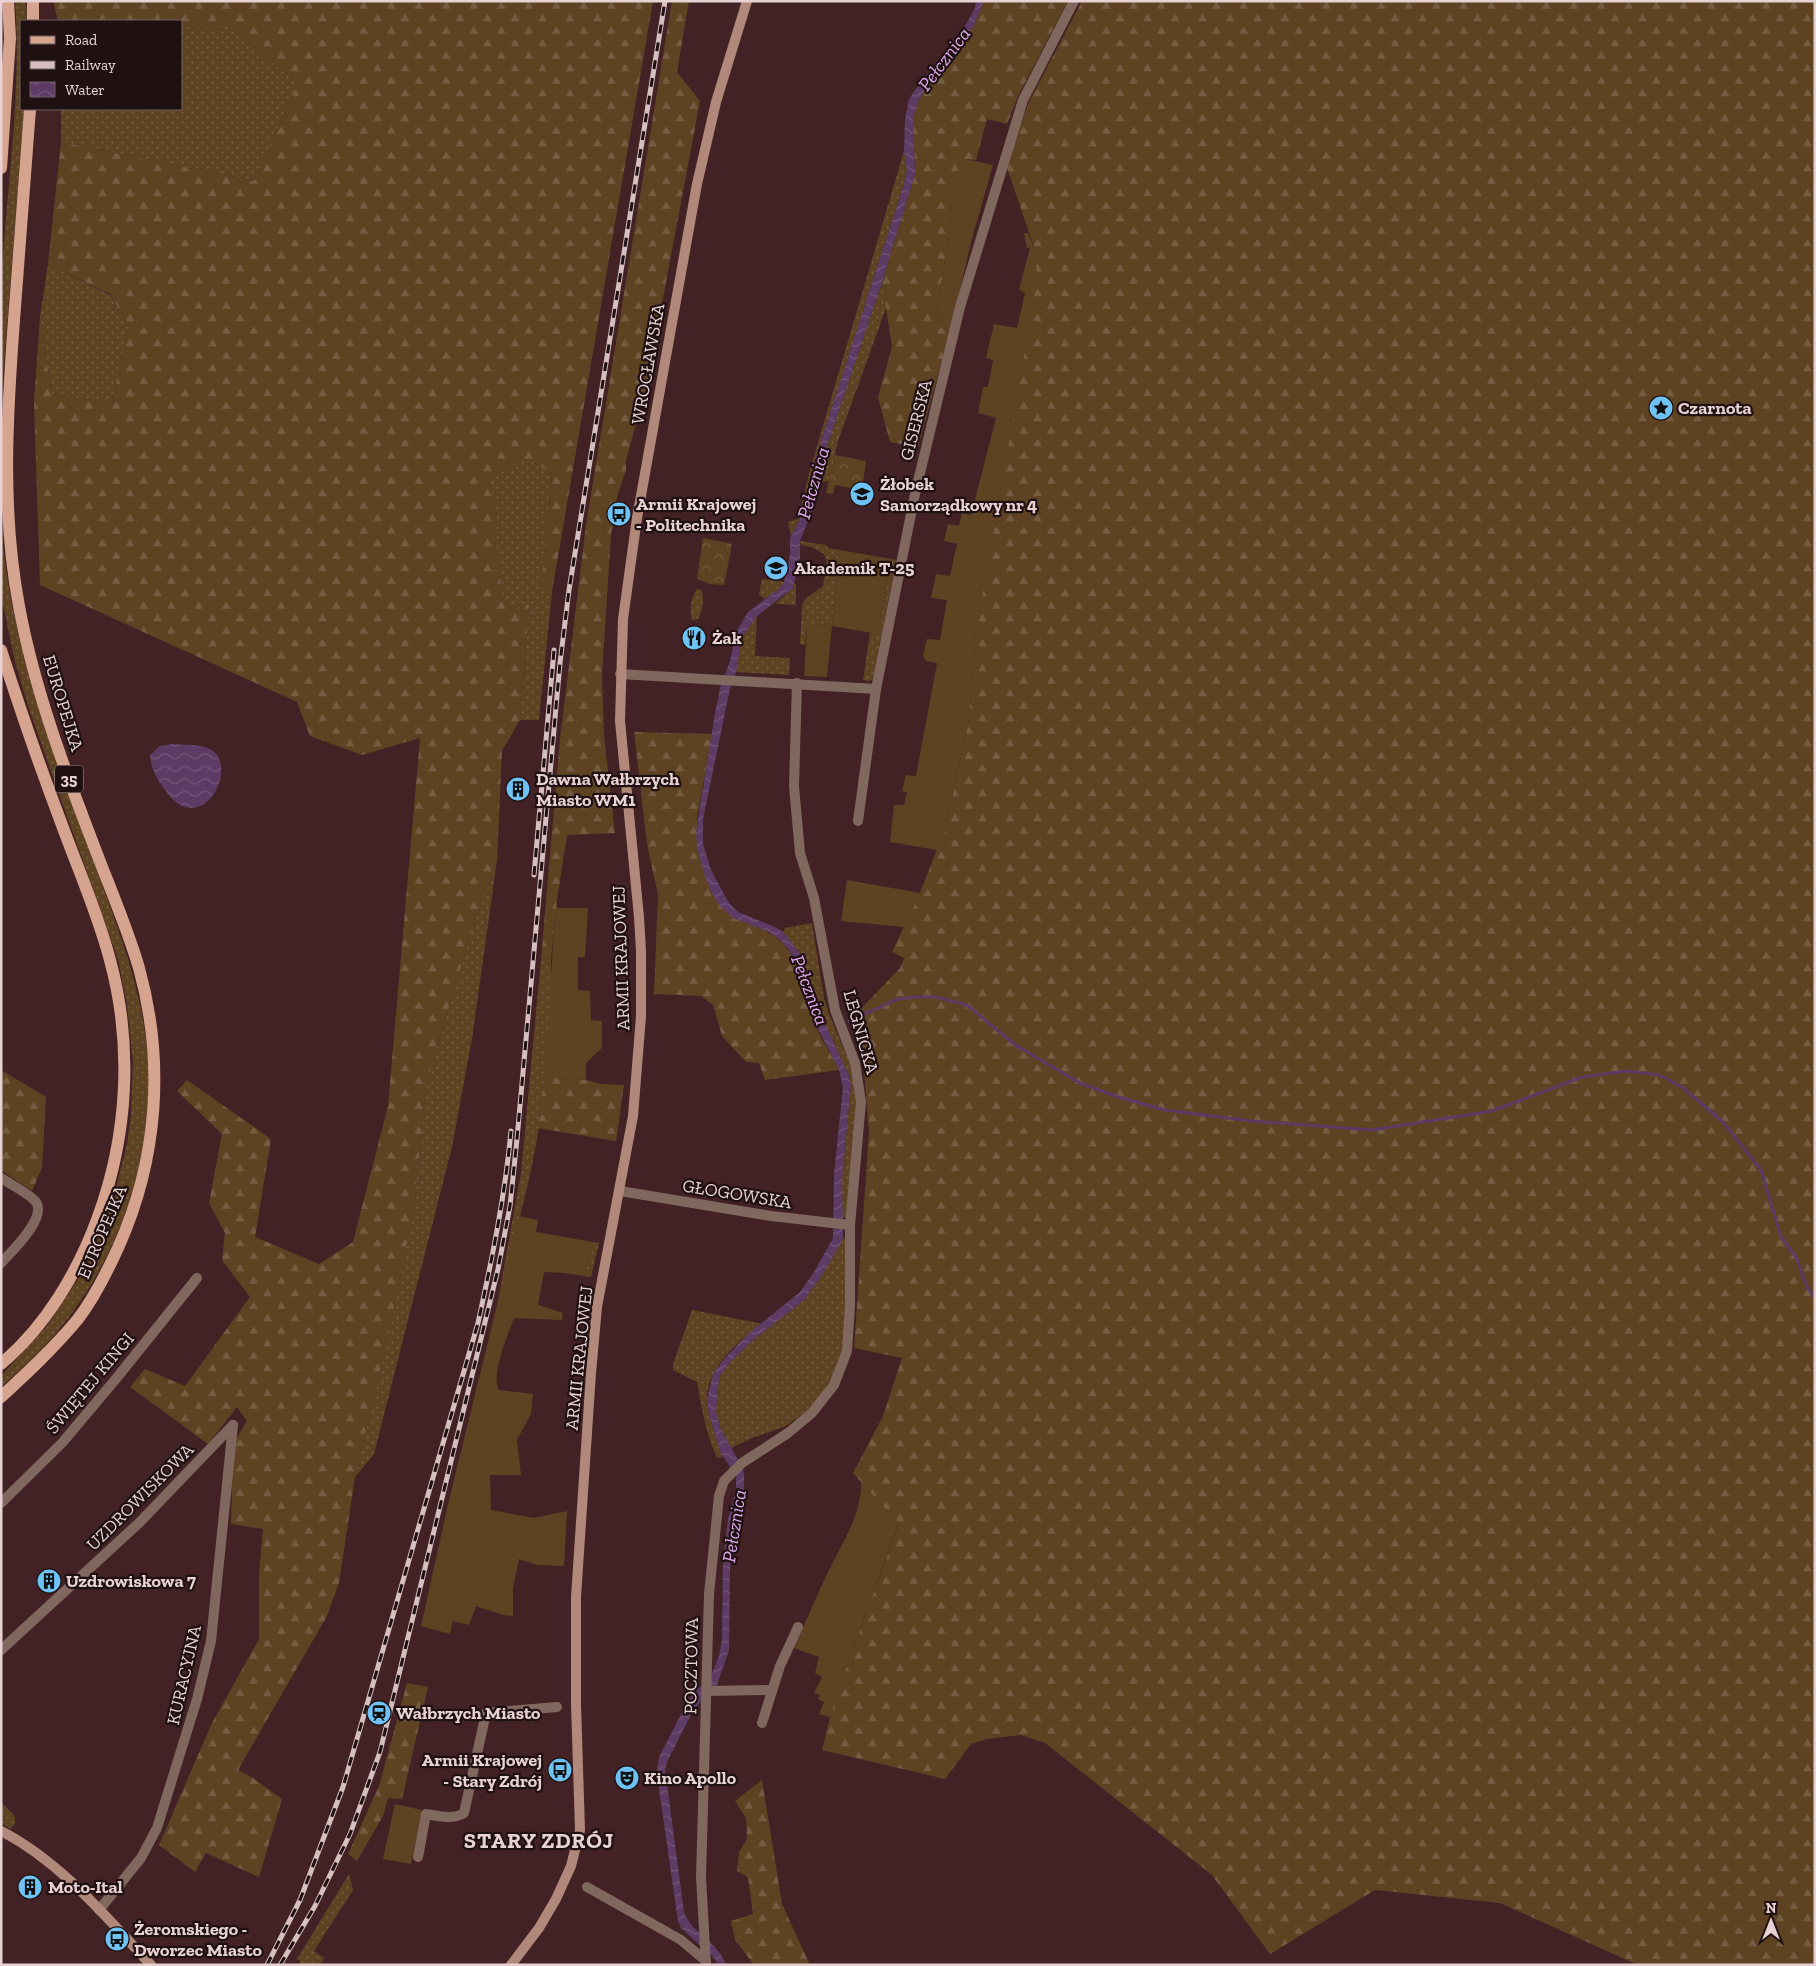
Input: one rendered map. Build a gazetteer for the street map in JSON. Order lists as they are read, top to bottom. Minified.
{"streets":{"main road":["WROCŁAWSKA","EUROPEJKA","35","ARMII KRAJOWEJ"],"street":["GISERSKA","LEGNICKA","GŁOGOWSKA","ŚWIĘTEJ KINGI","UZDROWISKOWA","POCZTOWA","KURACYJNA"]},"crossings":[["WROCŁAWSKA","ARMII KRAJOWEJ"],["ARMII KRAJOWEJ","GŁOGOWSKA"],["LEGNICKA","GŁOGOWSKA"],["LEGNICKA","POCZTOWA"],["UZDROWISKOWA","KURACYJNA"]],"districts":["STARY ZDRÓJ"],"water":["Pełcznica"],"places":{"place":["Czarnota"],"school or university":["Żłobek Samorządkowy nr 4","Akademik T-25"],"bus stop":["Armii Krajowej - Politechnika","Armii Krajowej - Stary Zdrój","Żeromskiego - Dworzec Miasto"],"restaurant":["Żak"],"building":["Dawna Wałbrzych Miasto WM1","Uzdrowiskowa 7","Moto-Ital"],"station":["Wałbrzych Miasto"],"theatre":["Kino Apollo"]},"legend":["Road","Railway","Water"],"north":"top"}
